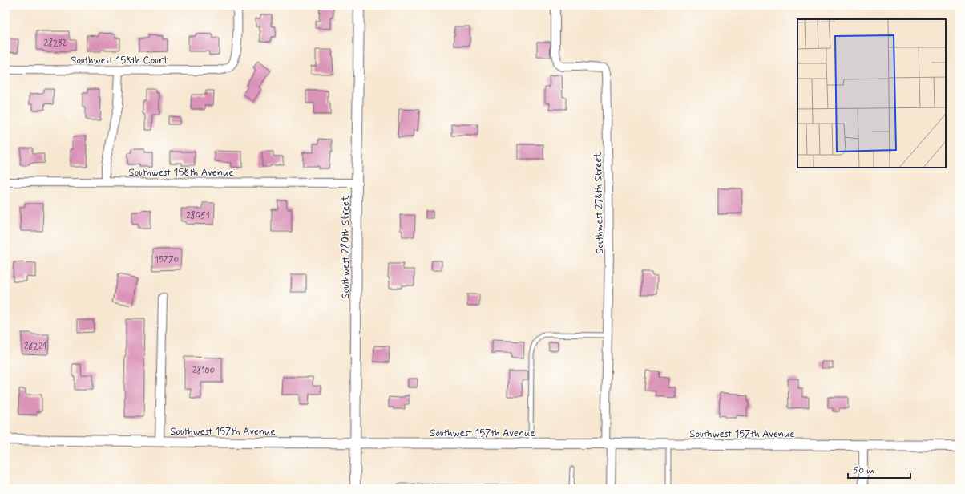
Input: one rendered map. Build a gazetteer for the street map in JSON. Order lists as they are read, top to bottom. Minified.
{"streets":{"street":["Southwest 158th Court","Southwest 158th Avenue","Southwest 278th Street","Southwest 280th Street","Southwest 157th Avenue"]},"crossings":[["Southwest 158th Avenue","Southwest 280th Street"],["Southwest 278th Street","Southwest 157th Avenue"],["Southwest 280th Street","Southwest 157th Avenue"]],"house_numbers":["28232","28051","15770","28221","28100"],"scale_bar":"50 m"}
